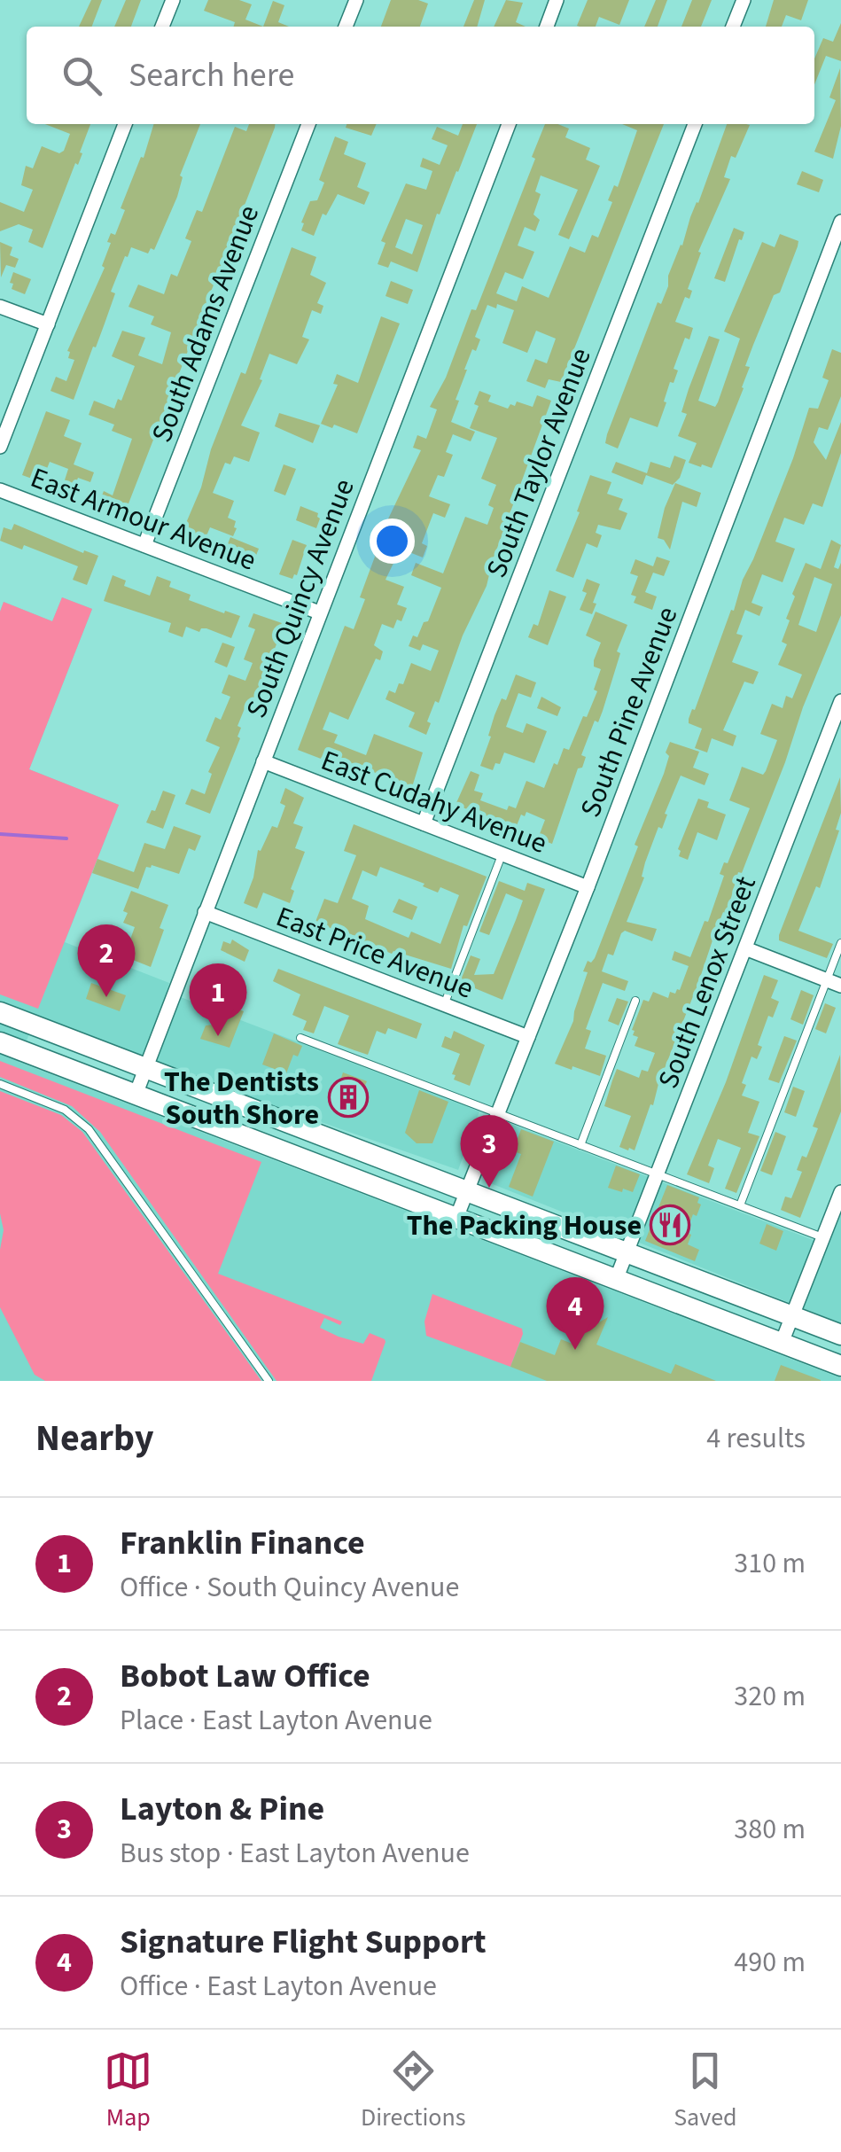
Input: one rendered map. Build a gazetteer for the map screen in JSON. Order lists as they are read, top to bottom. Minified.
{"streets":{"street":["South Adams Avenue","South Taylor Avenue","East Armour Avenue","South Quincy Avenue","South Pine Avenue","East Cudahy Avenue","East Price Avenue","South Lenox Street"]},"crossings":[["South Adams Avenue","East Armour Avenue"],["South Taylor Avenue","East Cudahy Avenue"],["East Armour Avenue","South Quincy Avenue"],["South Quincy Avenue","East Cudahy Avenue"],["South Quincy Avenue","East Price Avenue"],["South Pine Avenue","East Cudahy Avenue"],["South Pine Avenue","East Price Avenue"]],"places":{"building":["The Dentists South Shore"],"restaurant":["The Packing House"]},"page":{"search":"Search here","pins":["2","1","3","4"],"heading":["Nearby","4 results"],"list":[{"mark":"1","name":"Franklin Finance","note":"Office · South Quincy Avenue","value":"310 m"},{"mark":"2","name":"Bobot Law Office","note":"Place · East Layton Avenue","value":"320 m"},{"mark":"3","name":"Layton & Pine","note":"Bus stop · East Layton Avenue","value":"380 m"},{"mark":"4","name":"Signature Flight Support","note":"Office · East Layton Avenue","value":"490 m"}],"nav":["Map","Directions","Saved"]}}
